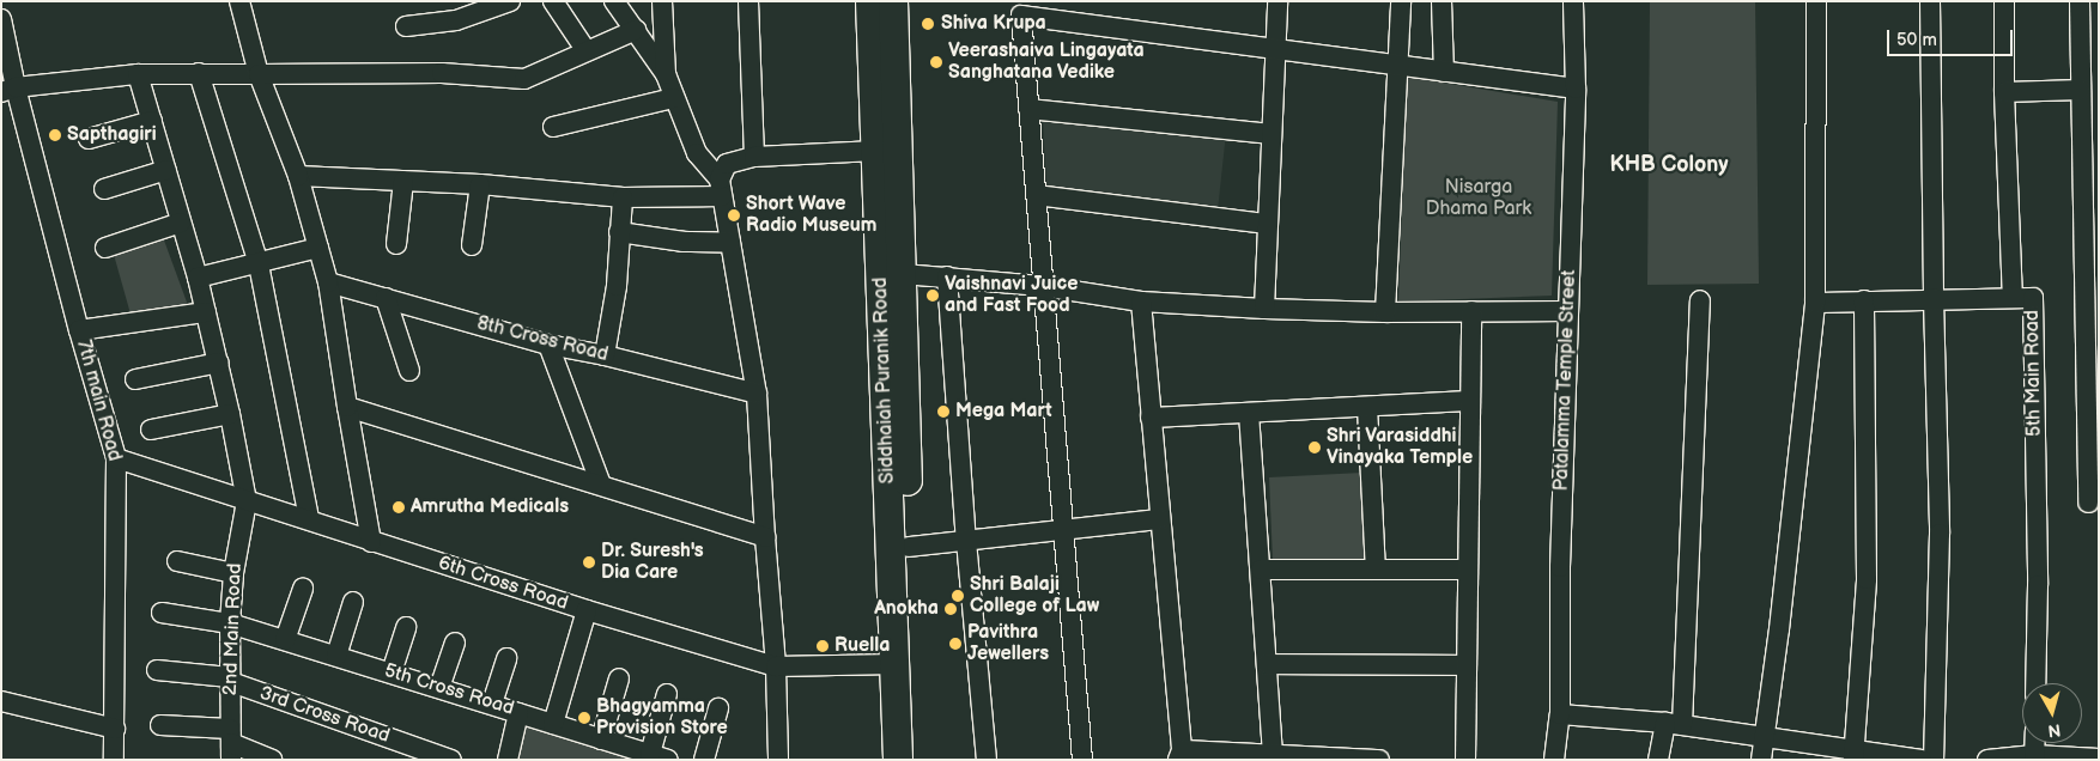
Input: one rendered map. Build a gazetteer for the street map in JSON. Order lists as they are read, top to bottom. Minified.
{"streets":{"main road":["Siddhaiah Puranik Road"],"street":["8th Cross Road","5th Main Road","Patalamma Temple Street","7th main Road","6th Cross Road","2nd Main Road","5th Cross Road","3rd Cross Road"]},"crossings":[["Siddhaiah Puranik Road","6th Cross Road"],["7th main Road","6th Cross Road"],["6th Cross Road","2nd Main Road"],["2nd Main Road","5th Cross Road"],["2nd Main Road","3rd Cross Road"]],"districts":["KHB Colony"],"parks":["Nisarga Dhama Park"],"places":["Shiva Krupa","Veerashaiva Lingayata Sanghatana Vedike","Sapthagiri","Short Wave Radio Museum","Vaishnavi Juice and Fast Food","Mega Mart","Shri Varasiddhi Vinayaka Temple","Amrutha Medicals","Dr. Suresh's Dia Care","Shri Balaji College of Law","Anokha","Pavithra Jewellers","Ruella","Bhagyamma Provision Store"],"scale_bar":"50 m","north":"bottom"}
